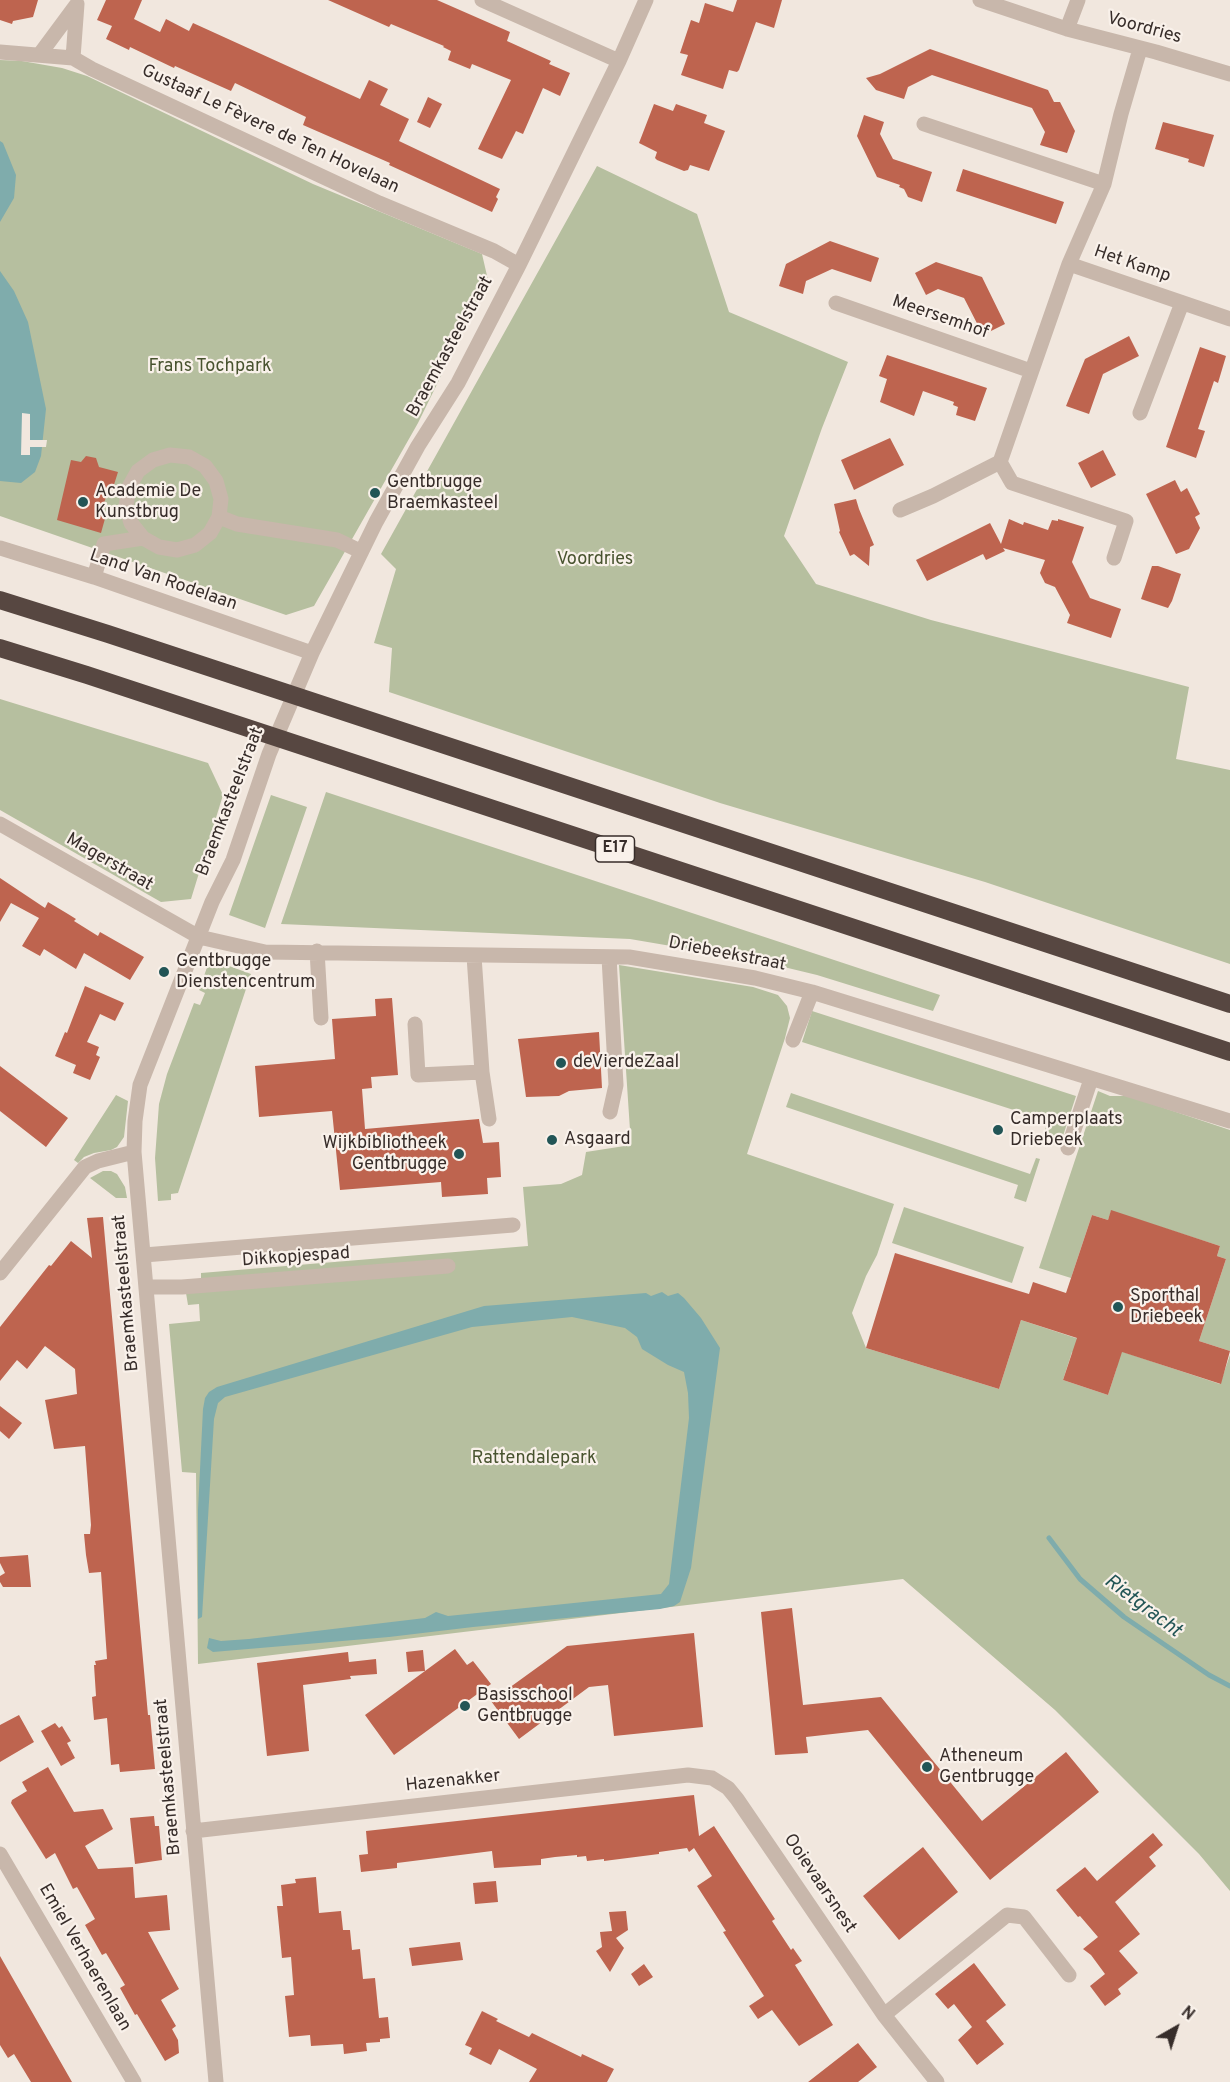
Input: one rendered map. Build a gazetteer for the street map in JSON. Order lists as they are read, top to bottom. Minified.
{"streets":{"highway":["E17"],"street":["Voordries","Gustaaf Le Fèvere de Ten Hovelaan","Het Kamp","Meersemhof","Braemkasteelstraat","Land Van Rodelaan","Magerstraat","Driebeekstraat","Dikkopjespad","Hazenakker","Ooievaarsnest","Emiel Verhaerenlaan"]},"crossings":[["Gustaaf Le Fèvere de Ten Hovelaan","Braemkasteelstraat"],["Braemkasteelstraat","Land Van Rodelaan"],["Braemkasteelstraat","Magerstraat"],["Braemkasteelstraat","Driebeekstraat"],["Braemkasteelstraat","Dikkopjespad"],["Braemkasteelstraat","Hazenakker"],["Magerstraat","Driebeekstraat"],["Hazenakker","Ooievaarsnest"]],"water":["Rietgracht"],"parks":["Frans Tochpark","Voordries","Rattendalepark"],"places":["Gentbrugge Braemkasteel","Academie De Kunstbrug","Gentbrugge Dienstencentrum","deVierdeZaal","Camperplaats Driebeek","Asgaard","Wijkbibliotheek Gentbrugge","Sporthal Driebeek","Basisschool Gentbrugge","Atheneum Gentbrugge"],"north":"top right"}
